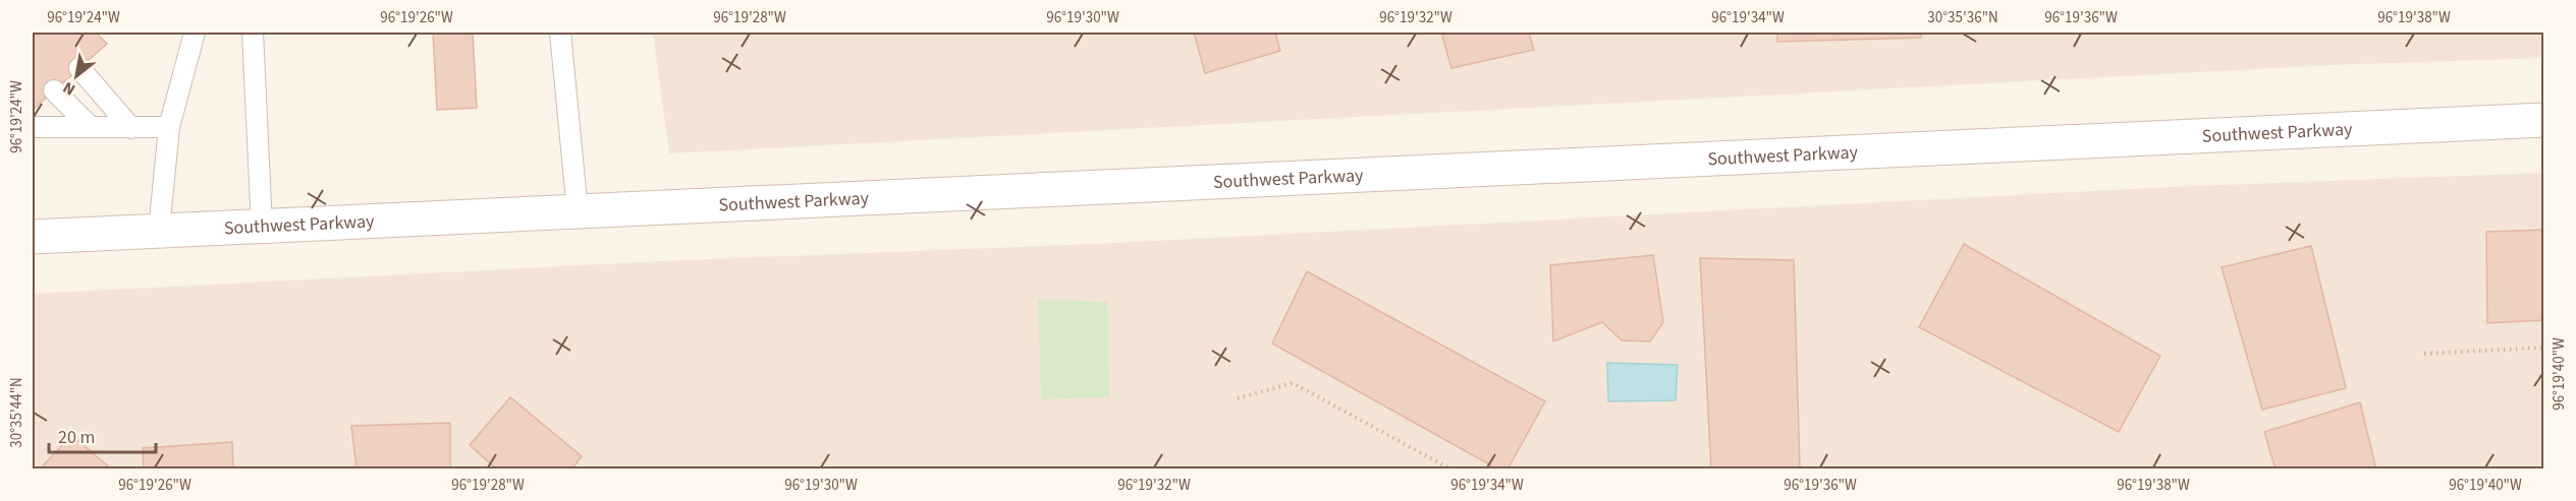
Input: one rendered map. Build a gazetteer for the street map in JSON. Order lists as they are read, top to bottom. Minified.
{"streets":{"main road":["Southwest Parkway"]},"scale_bar":"20 m","north":"bottom left","coordinates":["96°19'24\"W","96°19'26\"W","96°19'28\"W","96°19'30\"W","96°19'32\"W","96°19'34\"W","30°35'36\"N","96°19'36\"W","96°19'38\"W","96°19'40\"W","30°35'44\"N"]}
